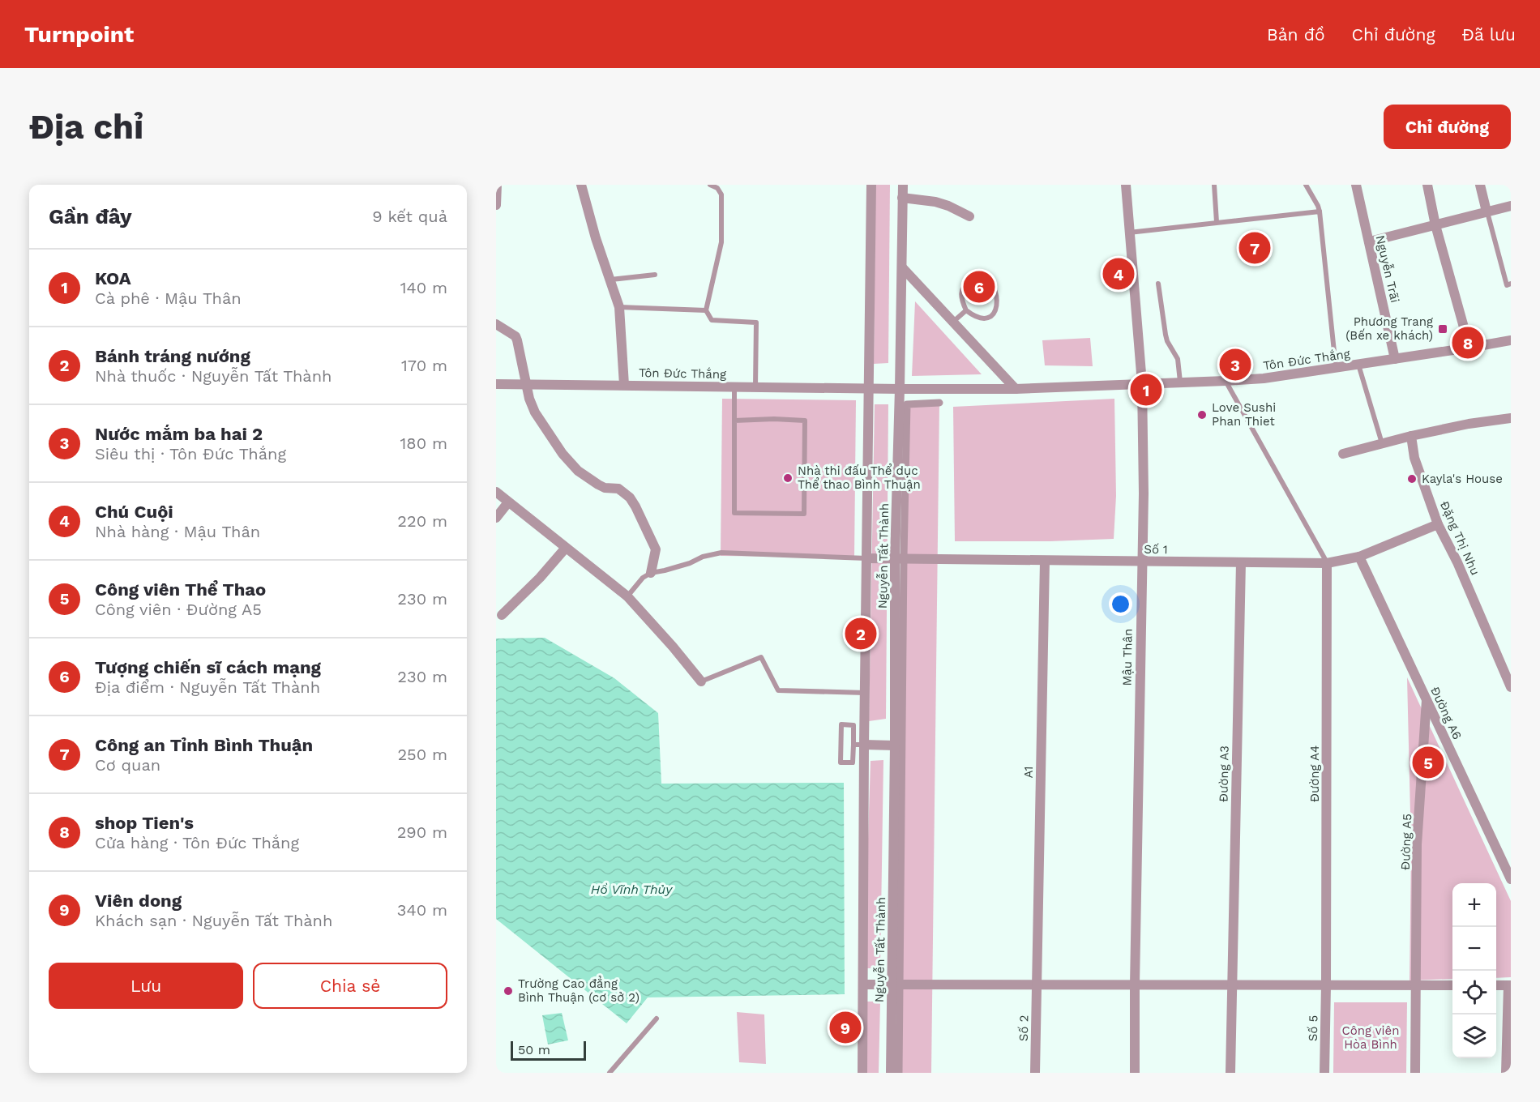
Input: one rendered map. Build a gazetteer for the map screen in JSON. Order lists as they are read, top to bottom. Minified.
{"streets":{"street":["Nguyễn Trãi","Tôn Đức Thắng","Đặng Thị Nhu","Số 1","Nguyễn Tất Thành","Mậu Thân","Đường A6","A1","Đường A3","Đường A4","Đường A5","Số 2","Số 5"]},"crossings":[["Nguyễn Trãi","Tôn Đức Thắng"],["Tôn Đức Thắng","Nguyễn Tất Thành"],["Tôn Đức Thắng","Mậu Thân"],["Đặng Thị Nhu","Số 1"],["Số 1","Nguyễn Tất Thành"],["Số 1","Mậu Thân"],["Số 1","Đường A6"],["Số 1","A1"],["Số 1","Đường A3"],["Số 1","Đường A4"],["Đường A6","Đường A5"],["A1","Số 2"],["Đường A4","Số 5"]],"water":["Hồ Vĩnh Thủy"],"parks":["Công viên Hòa Bình"],"places":{"transit":["Phương Trang (Bến xe khách)"],"other":["Love Sushi Phan Thiet","Nhà thi đấu Thể dục Thể thao Bình Thuận","Kayla's House","Trường Cao đẳng Bình Thuận (cơ sở 2)"]},"scale_bar":"50 m","page":{"header":"Turnpoint","nav":["Bản đồ","Chỉ đường","Đã lưu"],"buttons":["Chỉ đường",["Lưu","Chia sẻ"]],"title":"Địa chỉ","heading":["Gần đây","9 kết quả"],"pins":["7","4","6","8","3","1","2","5","9"],"list":[{"mark":"1","name":"KOA","note":"Cà phê · Mậu Thân","value":"140 m"},{"mark":"2","name":"Bánh tráng nướng","note":"Nhà thuốc · Nguyễn Tất Thành","value":"170 m"},{"mark":"3","name":"Nước mắm ba hai 2","note":"Siêu thị · Tôn Đức Thắng","value":"180 m"},{"mark":"4","name":"Chú Cuội","note":"Nhà hàng · Mậu Thân","value":"220 m"},{"mark":"5","name":"Công viên Thể Thao","note":"Công viên · Đường A5","value":"230 m"},{"mark":"6","name":"Tượng chiến sĩ cách mạng","note":"Địa điểm · Nguyễn Tất Thành","value":"230 m"},{"mark":"7","name":"Công an Tỉnh Bình Thuận","note":"Cơ quan","value":"250 m"},{"mark":"8","name":"shop Tien's","note":"Cửa hàng · Tôn Đức Thắng","value":"290 m"},{"mark":"9","name":"Viên dong","note":"Khách sạn · Nguyễn Tất Thành","value":"340 m"}],"map_buttons":["+","−"],"scale":"50 m"}}
